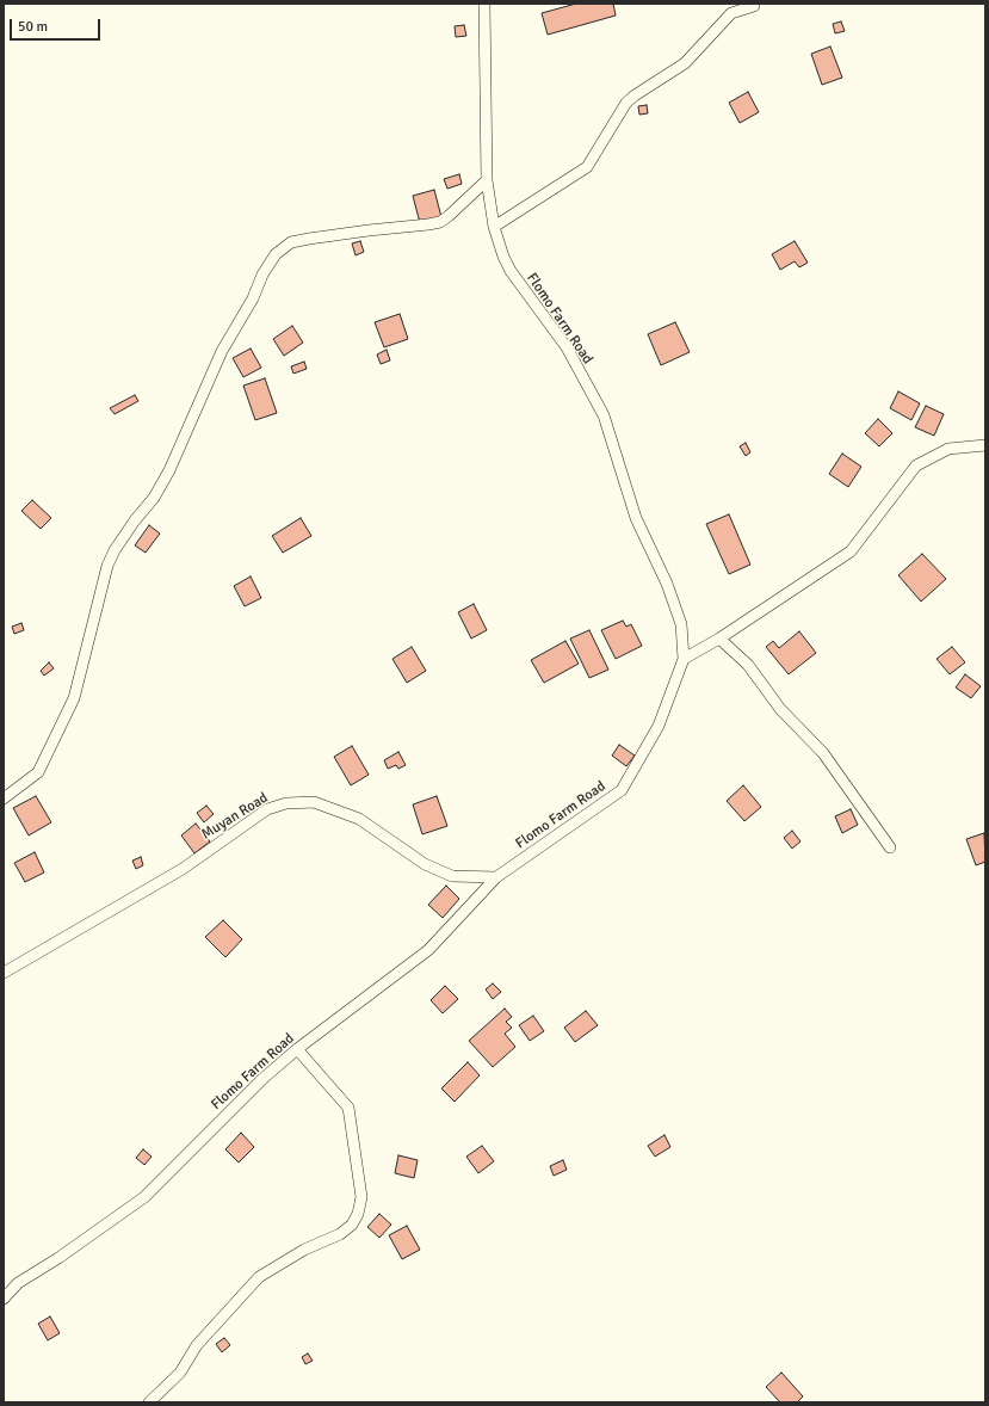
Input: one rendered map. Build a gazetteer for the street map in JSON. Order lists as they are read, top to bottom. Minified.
{"streets":{"street":["Flomo Farm Road","Muyan Road"]},"crossings":[["Flomo Farm Road","Muyan Road"]],"scale_bar":"50 m"}
